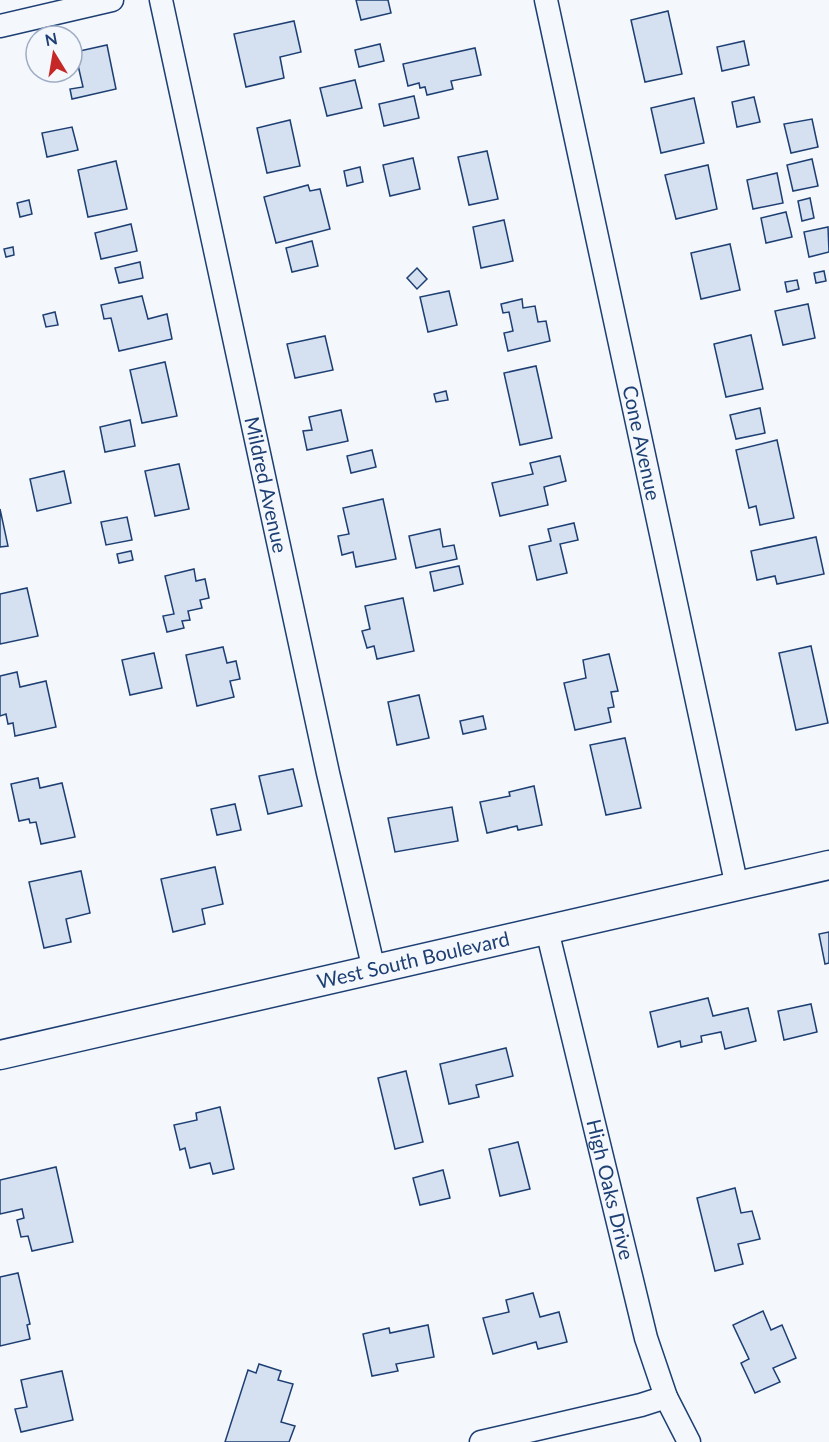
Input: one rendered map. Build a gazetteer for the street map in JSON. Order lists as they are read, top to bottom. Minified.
{"streets":{"street":["Cone Avenue","Mildred Avenue","West South Boulevard","High Oaks Drive"]},"crossings":[["Cone Avenue","West South Boulevard"],["Mildred Avenue","West South Boulevard"],["West South Boulevard","High Oaks Drive"]],"north":"top"}
